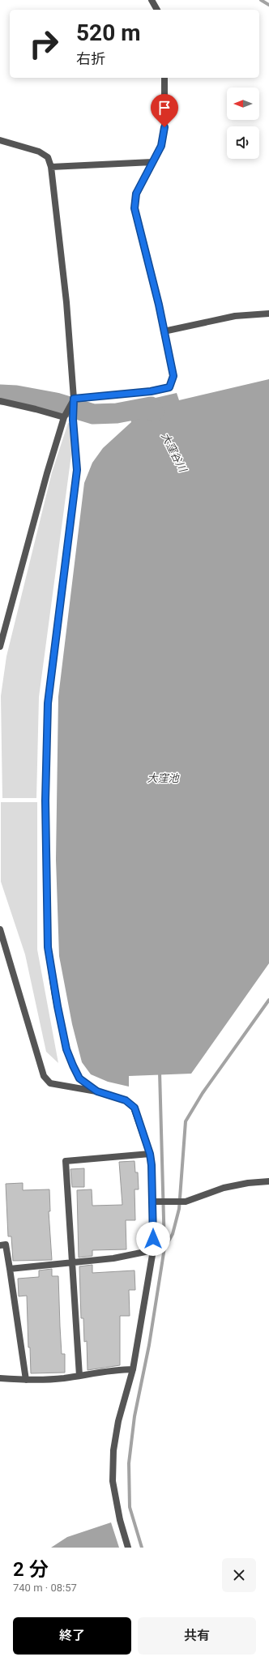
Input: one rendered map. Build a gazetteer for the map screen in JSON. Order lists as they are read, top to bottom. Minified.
{"water":["大窪谷川","大窪池"],"north":"left","page":{"turn":["520 m","右折"],"heading":["2 分","740 m · 08:57"],"buttons":["終了","共有"]}}
